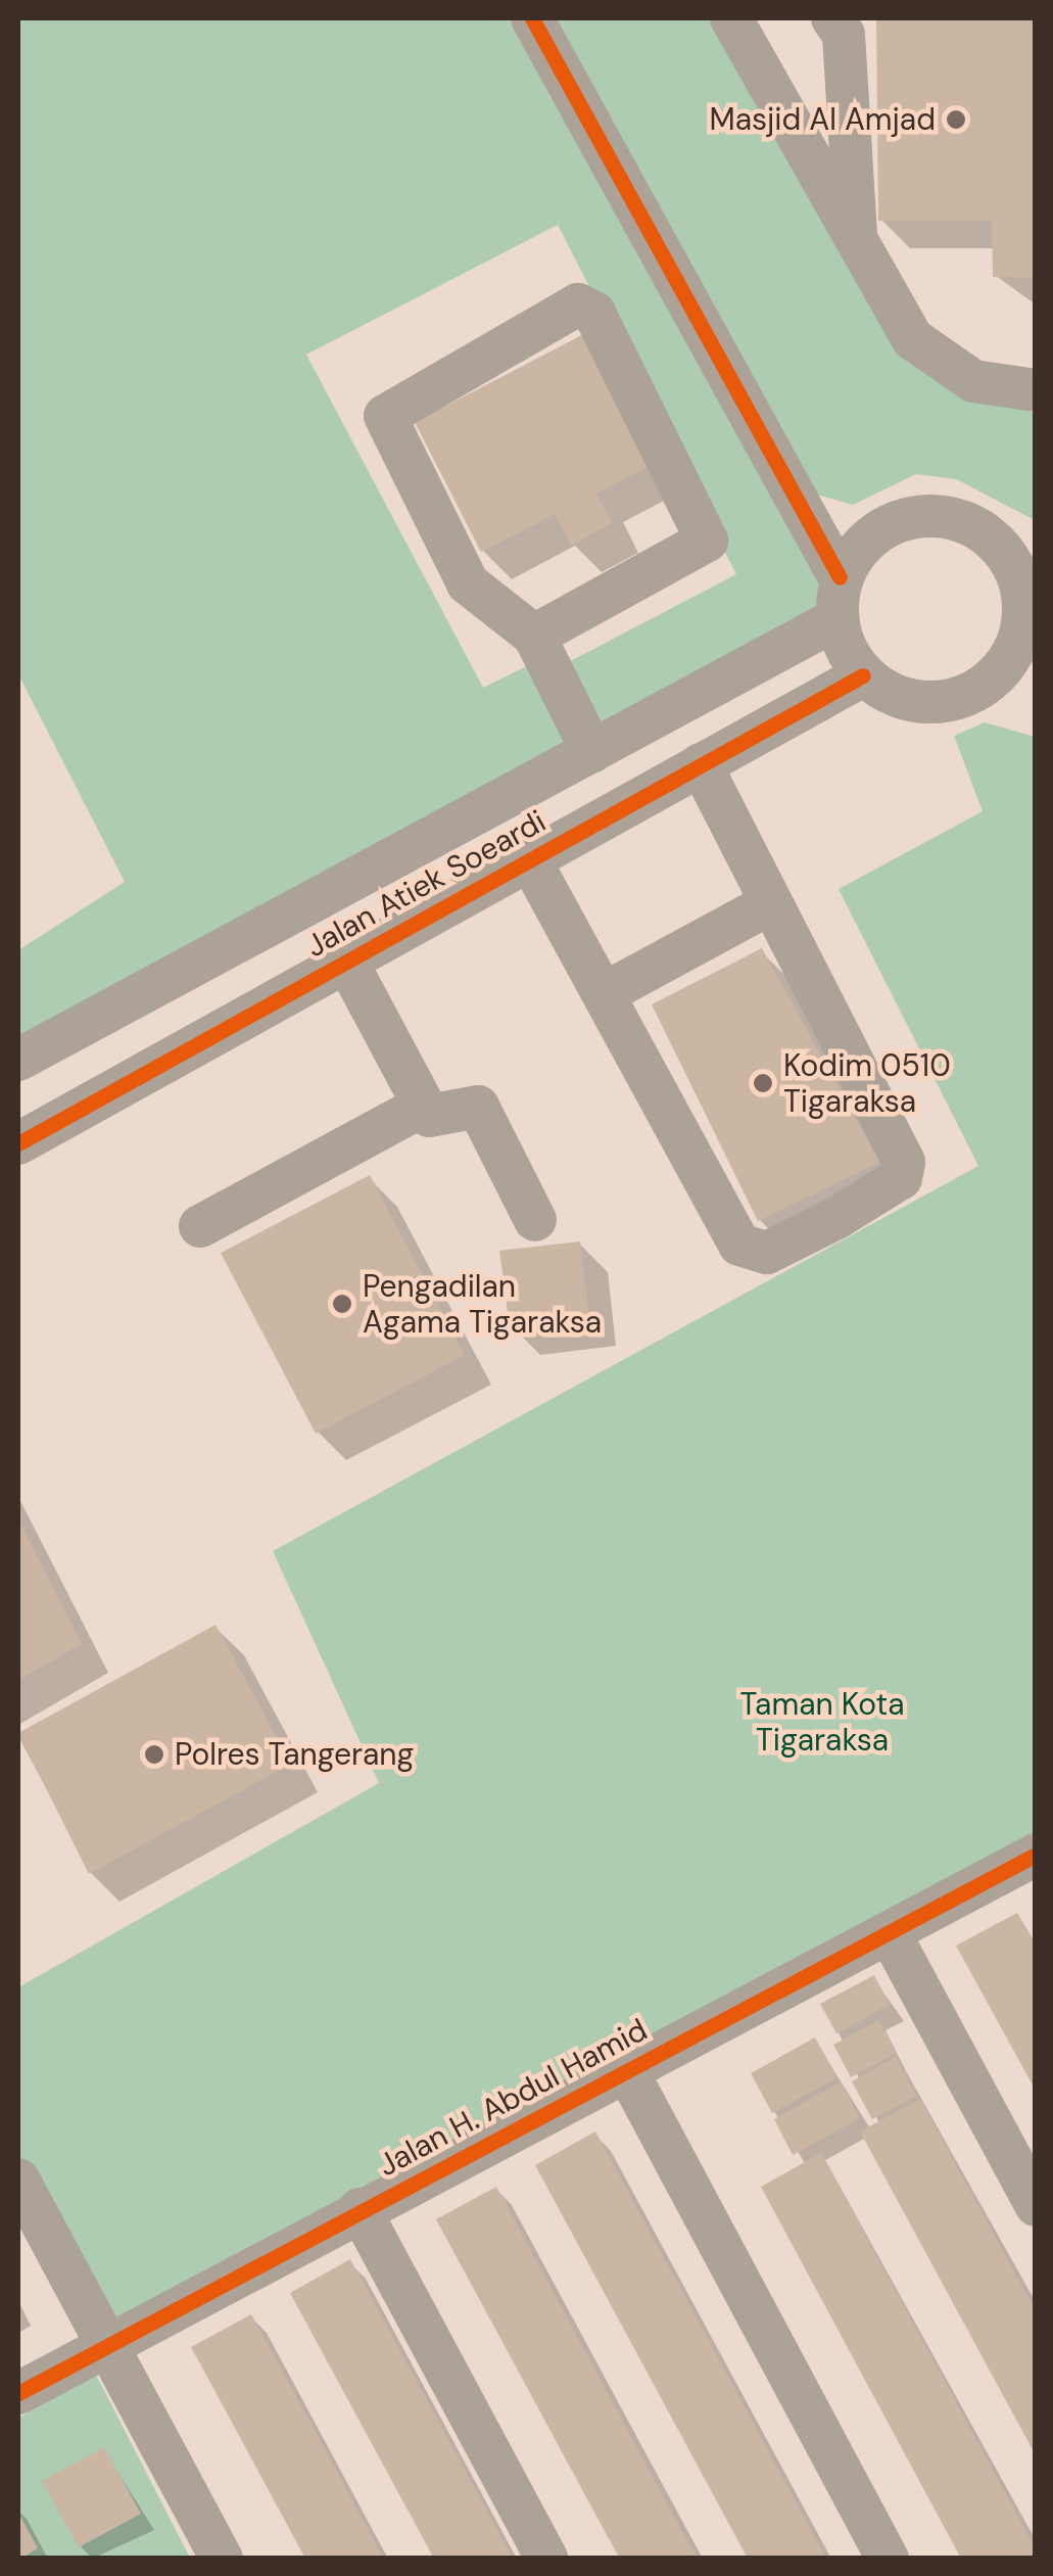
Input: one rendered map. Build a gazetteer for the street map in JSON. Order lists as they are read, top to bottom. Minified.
{"streets":{"street":["Jalan Atiek Soeardi","Jalan H. Abdul Hamid"]},"parks":["Taman Kota Tigaraksa"],"places":["Masjid Al Amjad","Kodim 0510 Tigaraksa","Pengadilan Agama Tigaraksa","Polres Tangerang"]}
